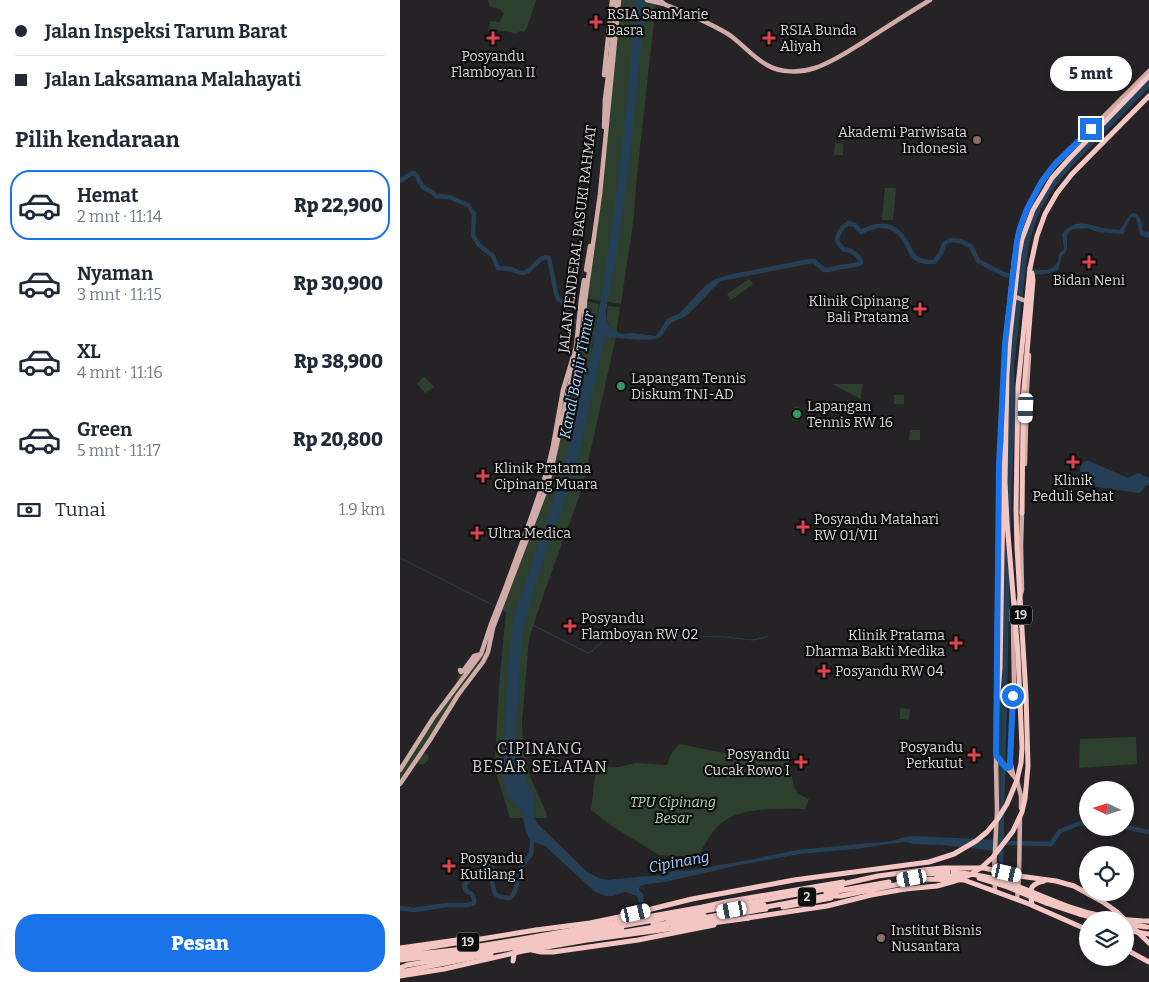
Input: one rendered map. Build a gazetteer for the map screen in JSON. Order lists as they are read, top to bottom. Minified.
{"streets":{"highway":["19","2"],"main road":["JALAN JENDERAL BASUKI RAHMAT"]},"districts":["CIPINANG BESAR SELATAN"],"water":["Kanal Banjir Timur","Cipinang"],"parks":["TPU Cipinang Besar"],"places":{"health":["RSIA SamMarie Basra","Posyandu Flamboyan II","RSIA Bunda Aliyah","Bidan Neni","Klinik Cipinang Bali Pratama","Klinik Peduli Sehat","Klinik Pratama Cipinang Muara","Posyandu Matahari RW 01/VII","Ultra Medica","Posyandu Flamboyan RW 02","Klinik Pratama Dharma Bakti Medika","Posyandu RW 04","Posyandu Perkutut","Posyandu Cucak Rowo I","Posyandu Kutilang 1"],"other":["Akademi Pariwisata Indonesia","Lapangam Tennis Diskum TNI-AD","Lapangan Tennis RW 16","Institut Bisnis Nusantara"]},"north":"left","page":{"banner":["Jalan Inspeksi Tarum Barat","Jalan Laksamana Malahayati"],"bubble":"5 mnt","heading":"Pilih kendaraan","list":[{"name":"Hemat","note":"2 mnt · 11:14","value":"Rp 22,900"},{"name":"Nyaman","note":"3 mnt · 11:15","value":"Rp 30,900"},{"name":"XL","note":"4 mnt · 11:16","value":"Rp 38,900"},{"name":"Green","note":"5 mnt · 11:17","value":"Rp 20,800"}],"pay":["Tunai","1.9 km"],"buttons":"Pesan"}}
